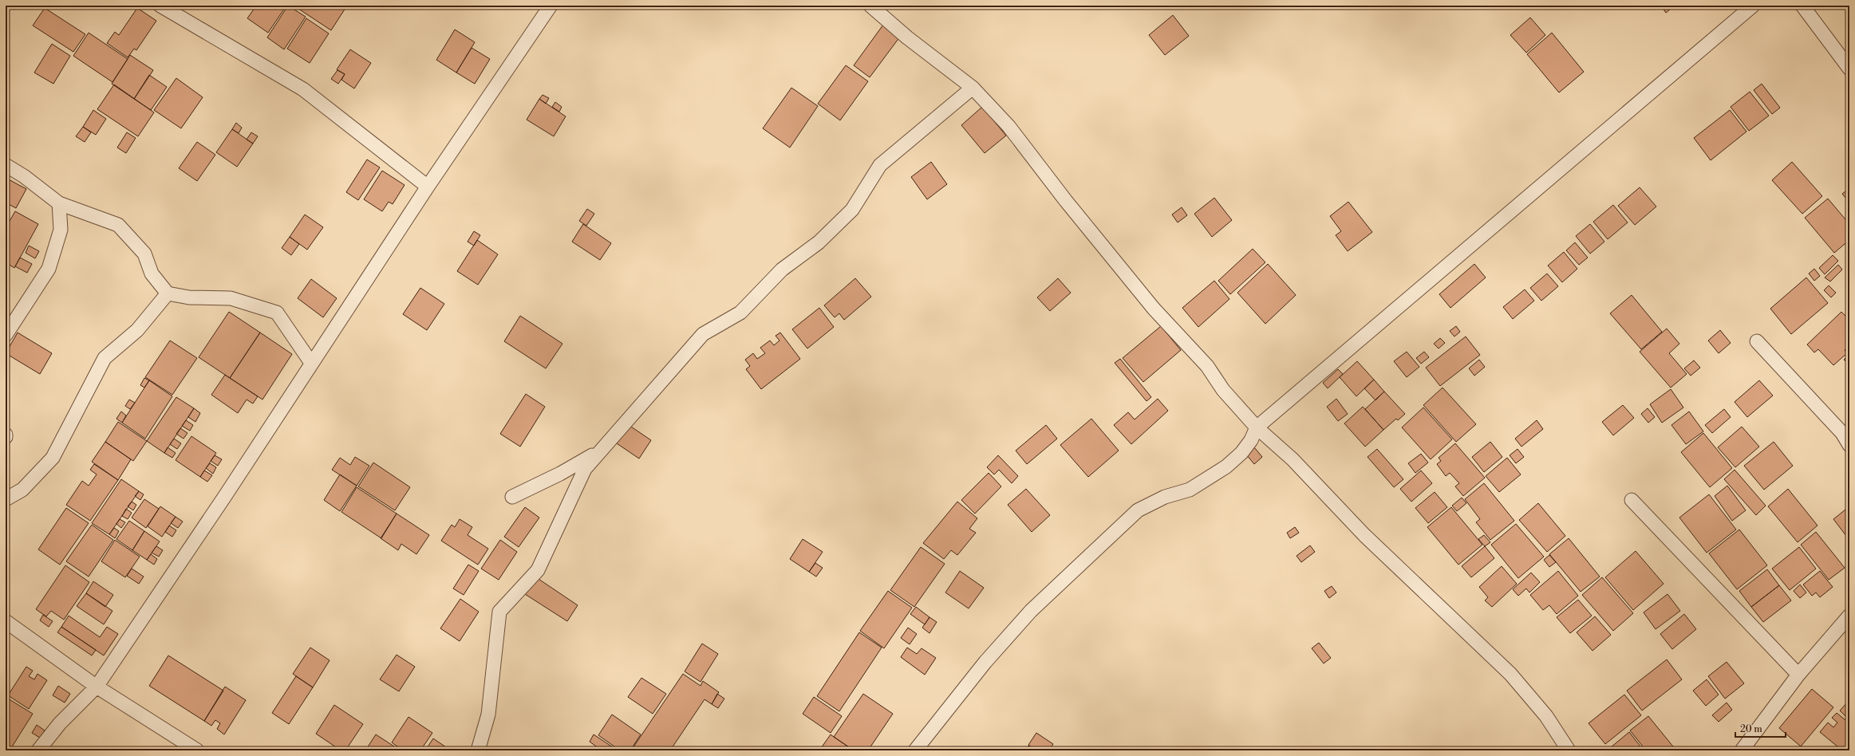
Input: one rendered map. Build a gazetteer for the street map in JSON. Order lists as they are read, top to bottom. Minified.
{"scale_bar":"20 m"}
